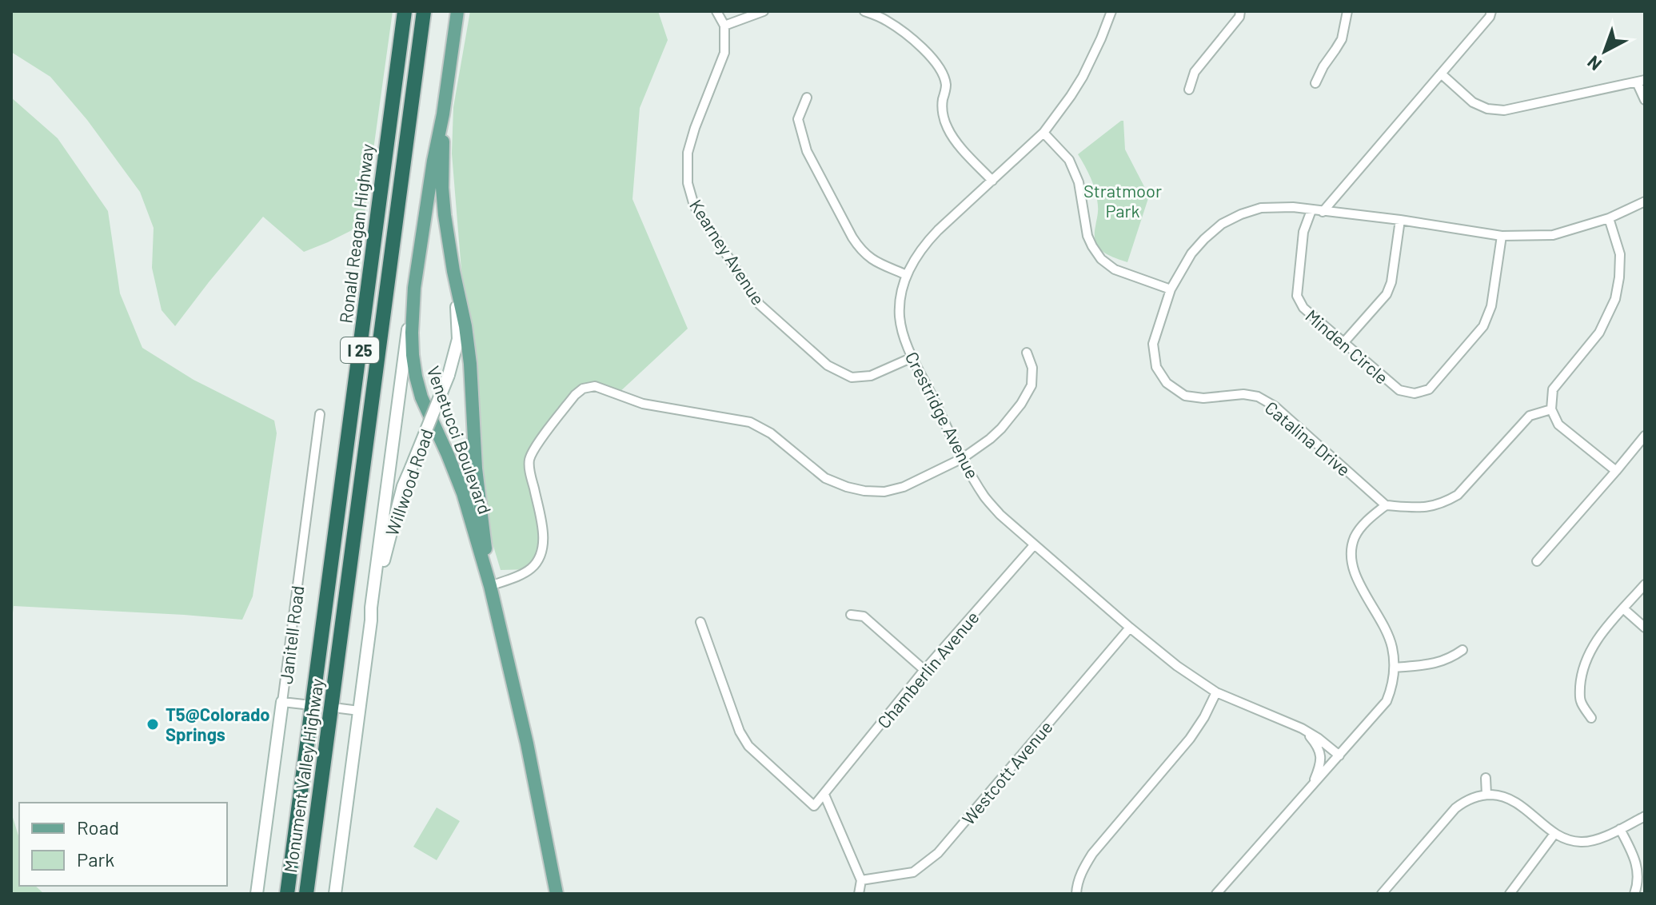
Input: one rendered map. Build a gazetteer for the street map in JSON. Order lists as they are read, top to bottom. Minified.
{"streets":{"highway":["Ronald Reagan Highway","I 25","Monument Valley Highway"],"main road":["Venetucci Boulevard"],"street":["Kearney Avenue","Minden Circle","Crestridge Avenue","Catalina Drive","Willwood Road","Janitell Road","Chamberlin Avenue","Westcott Avenue"]},"crossings":[["Ronald Reagan Highway","Monument Valley Highway"],["Kearney Avenue","Crestridge Avenue"],["Minden Circle","Catalina Drive"],["Crestridge Avenue","Chamberlin Avenue"],["Crestridge Avenue","Westcott Avenue"],["Venetucci Boulevard","Willwood Road"]],"parks":["Stratmoor Park"],"places":["T5@Colorado Springs"],"legend":["Road","Park"],"north":"bottom left"}
